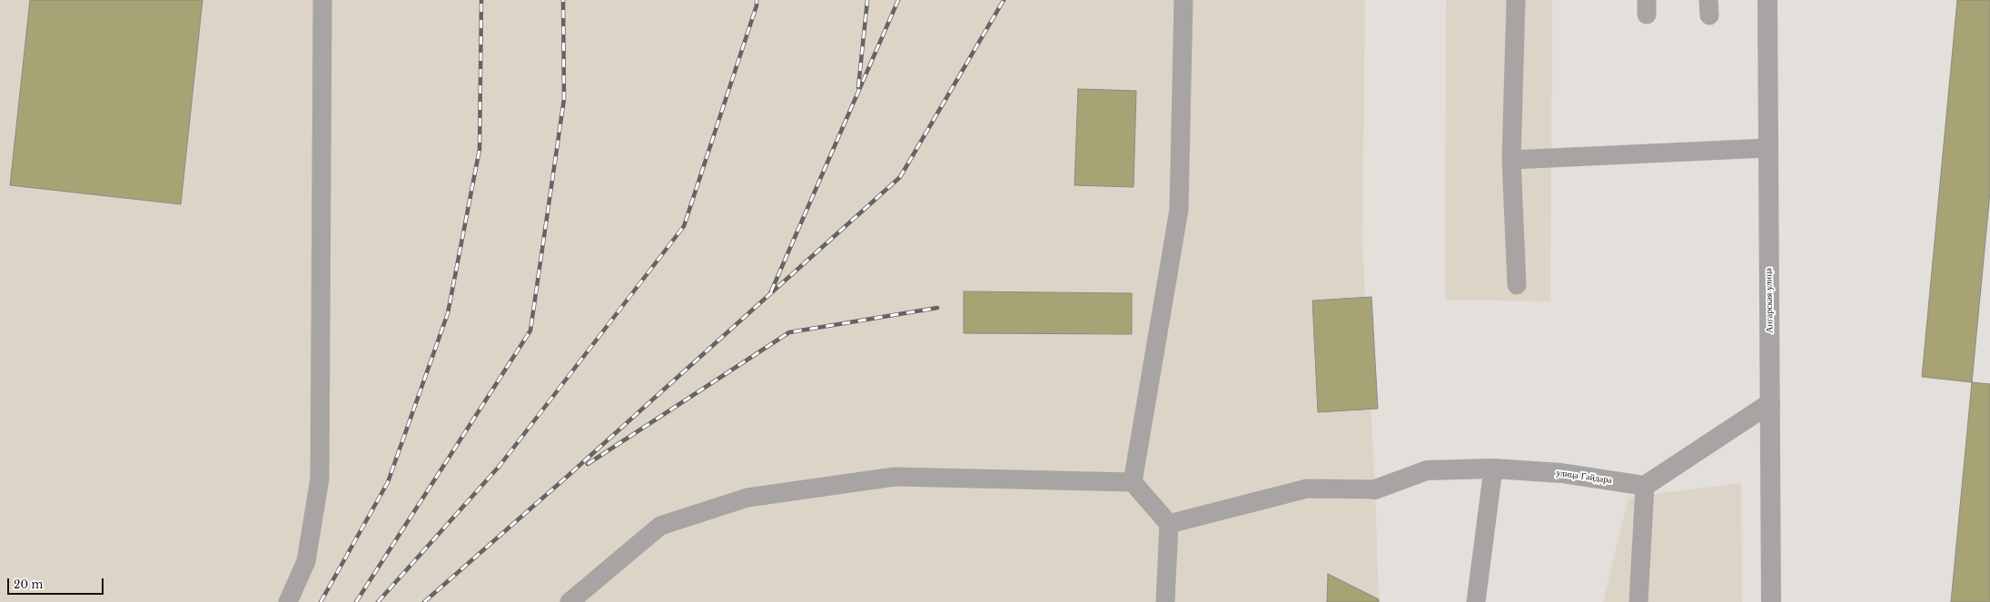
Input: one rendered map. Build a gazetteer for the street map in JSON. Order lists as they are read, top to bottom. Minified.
{"streets":{"street":["Ангарская улица","улица Гайдара"]},"scale_bar":"20 m"}
